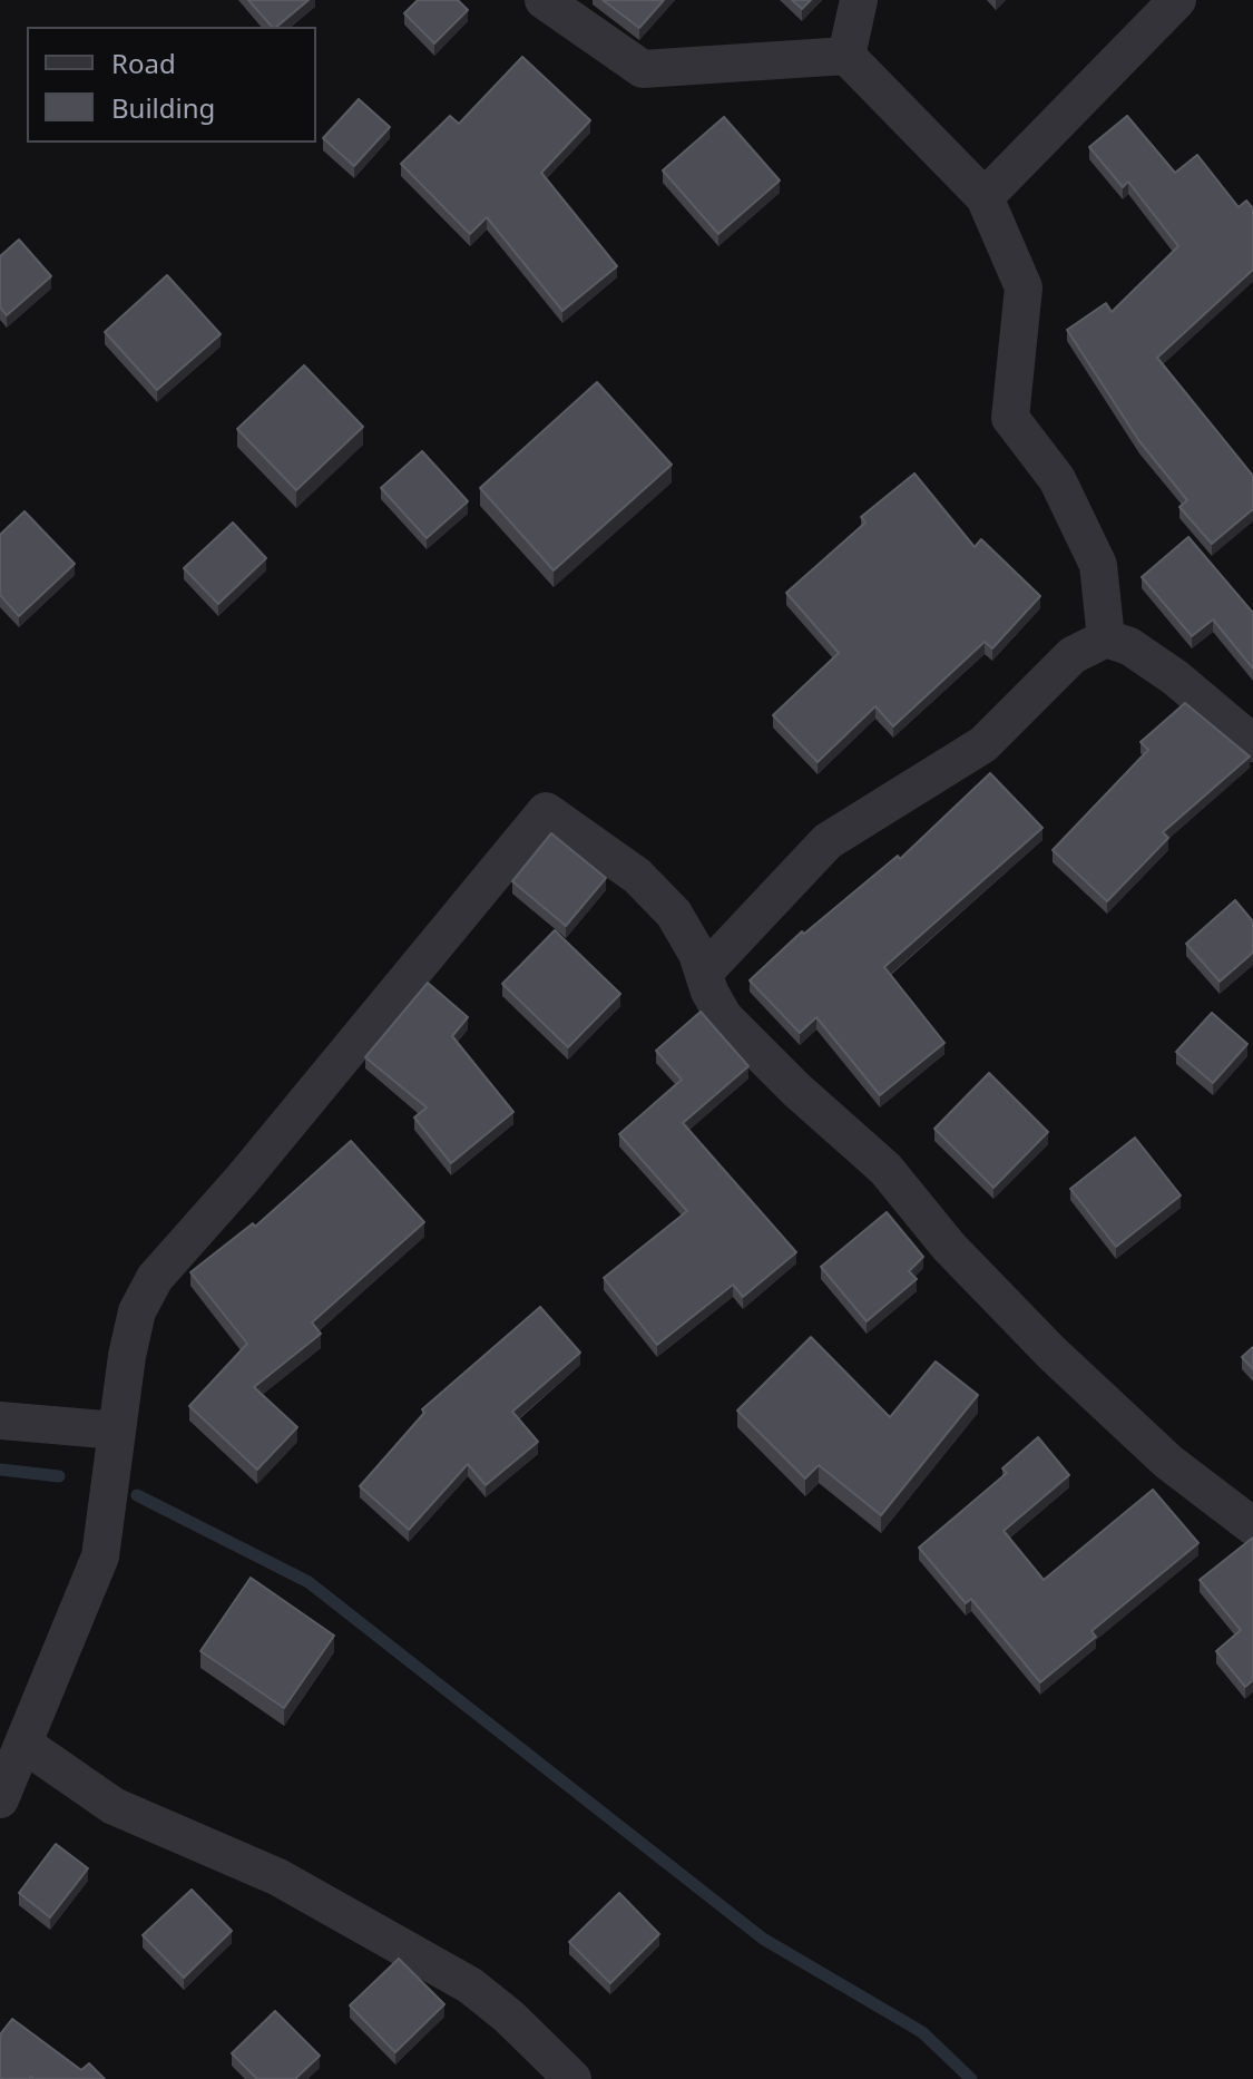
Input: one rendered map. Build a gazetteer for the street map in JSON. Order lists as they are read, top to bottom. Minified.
{"legend":["Road","Building"]}
